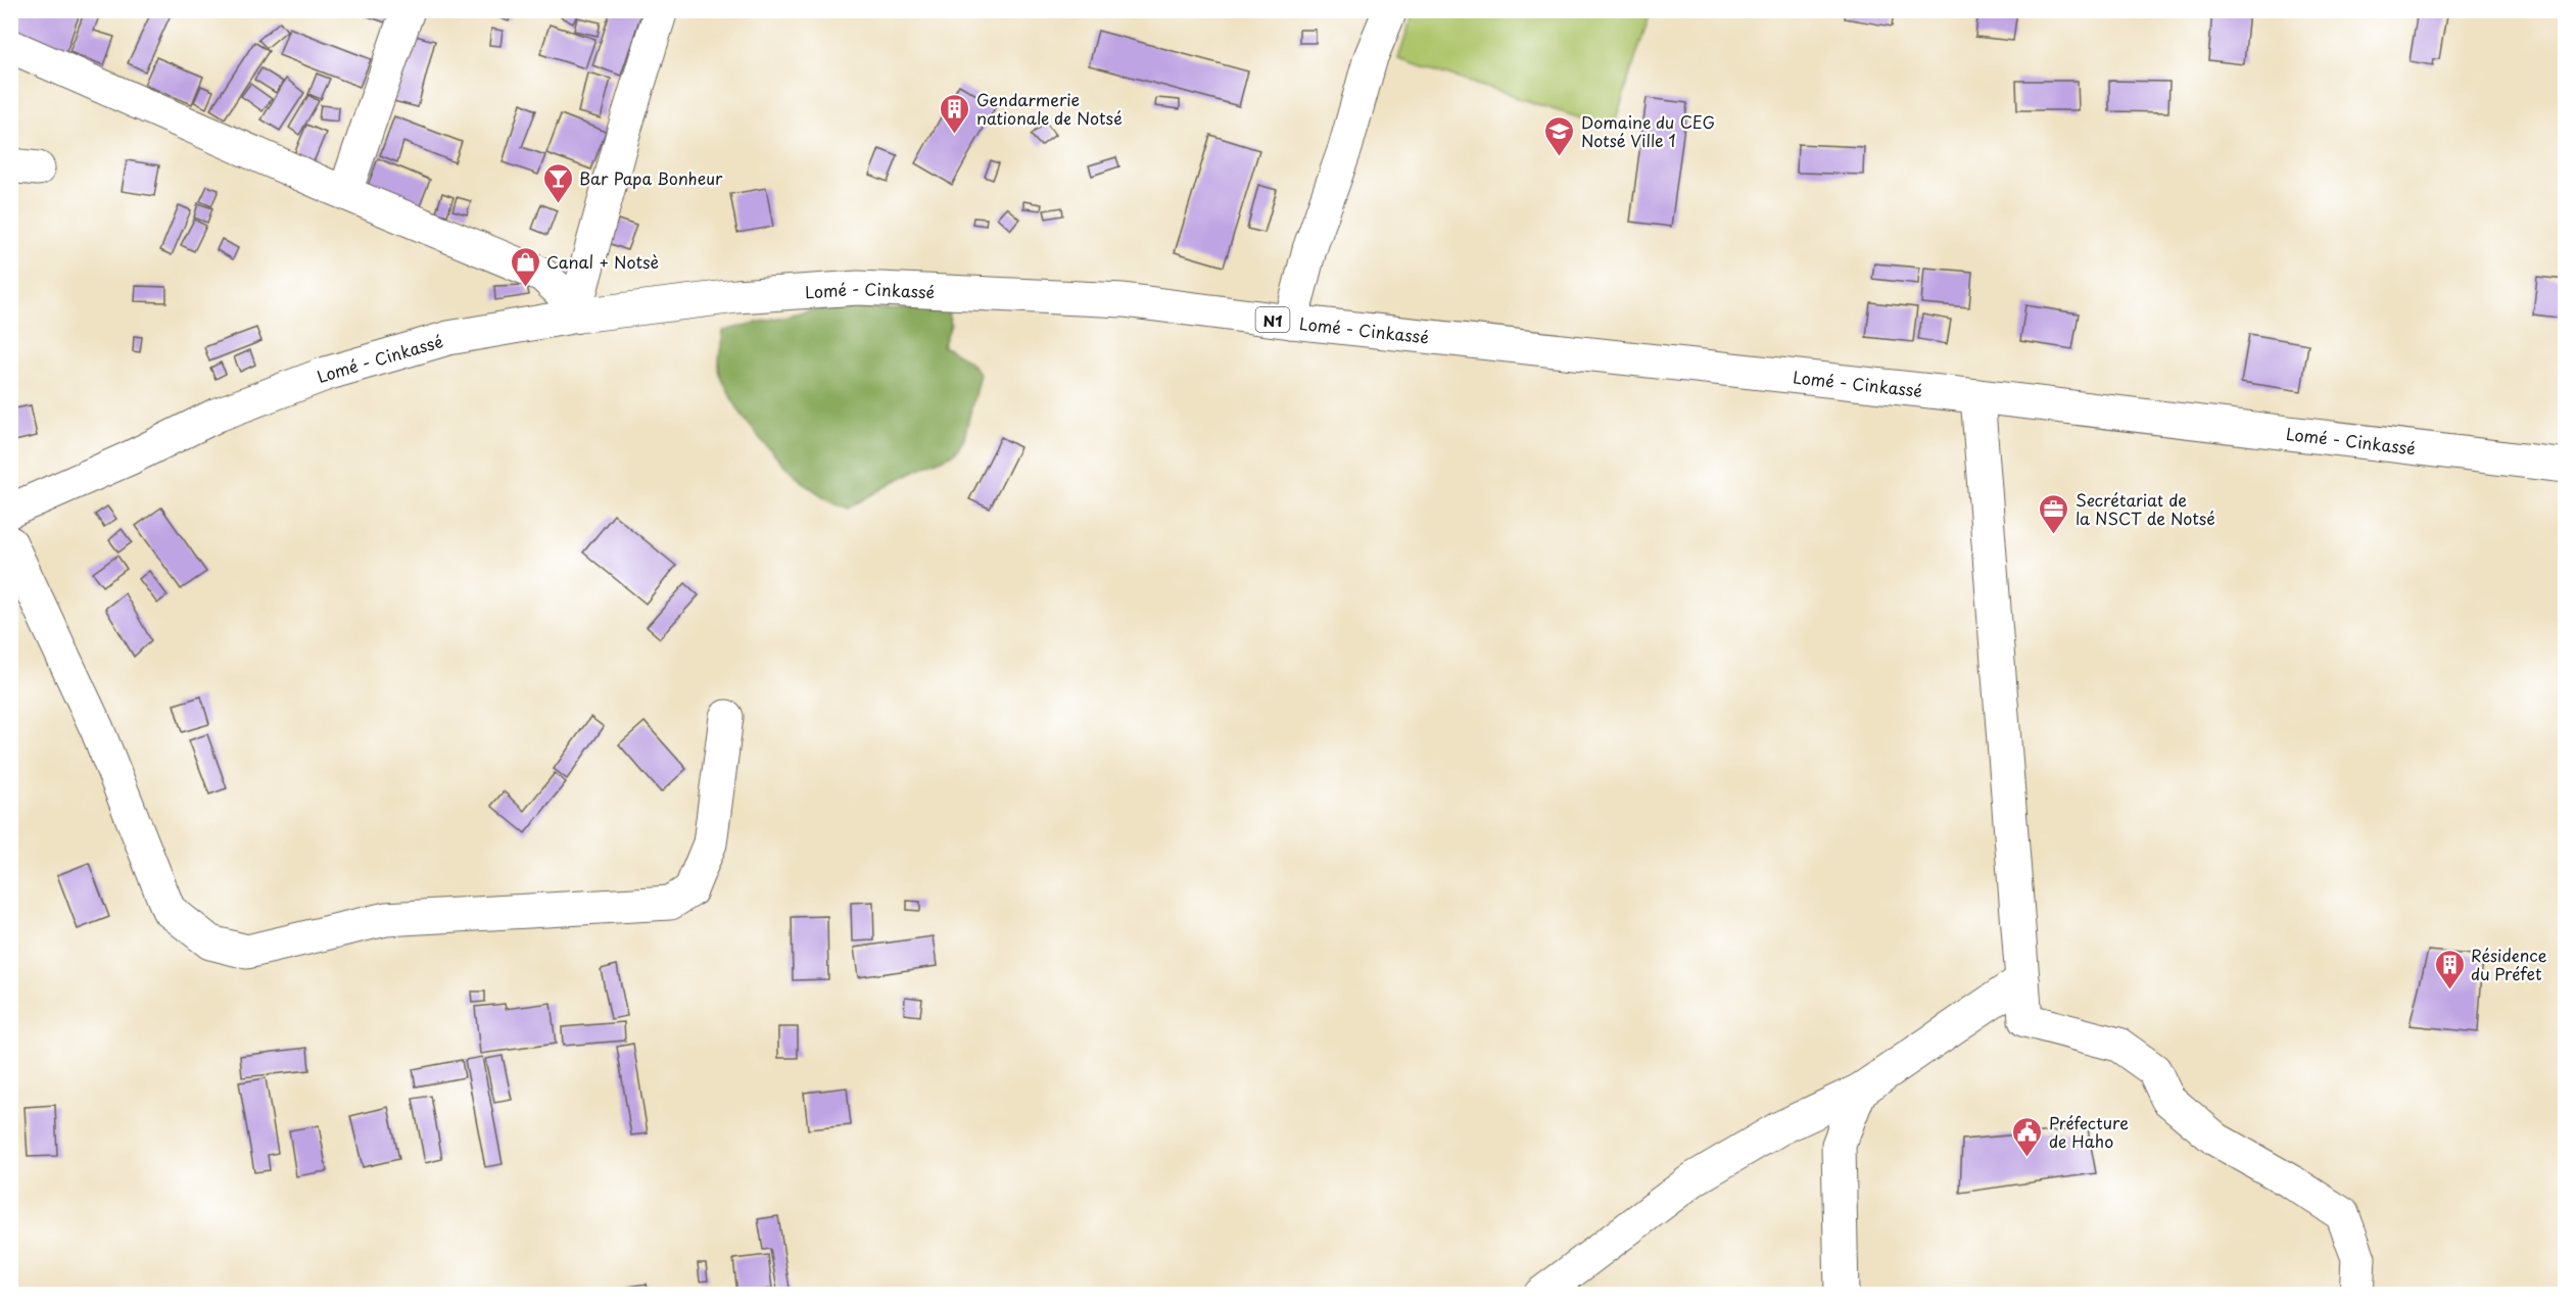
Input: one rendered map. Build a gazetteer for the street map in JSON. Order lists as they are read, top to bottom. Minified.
{"streets":{"main road":["Lomé - Cinkassé","N1"]},"places":{"building":["Gendarmerie nationale de Notsé","Résidence du Préfet"],"school or university":["Domaine du CEG Notsé Ville 1"],"bar":["Bar Papa Bonheur"],"shop":["Canal + Notsè"],"office":["Secrétariat de la NSCT de Notsé"],"public building":["Préfecture de Haho"]}}
